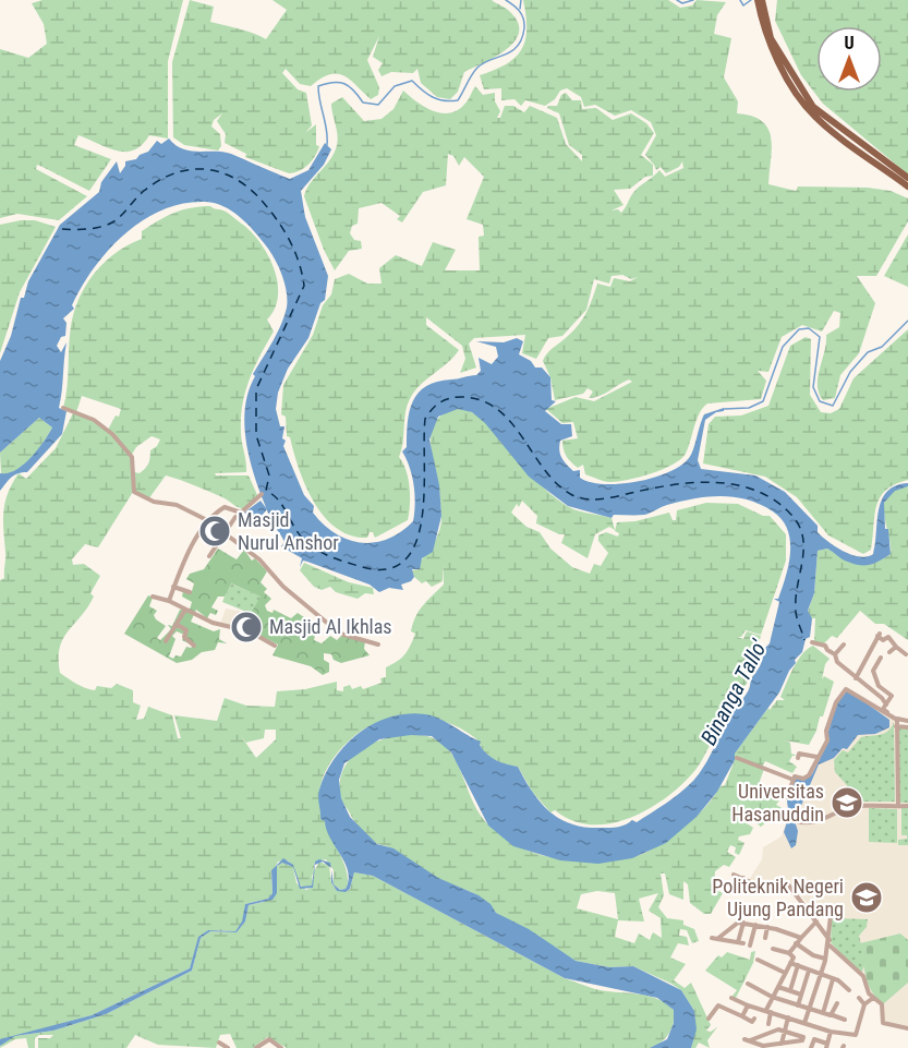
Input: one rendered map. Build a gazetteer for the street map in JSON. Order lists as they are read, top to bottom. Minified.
{"water":["Binanga Tallo'"],"places":{"mosque":["Masjid Nurul Anshor","Masjid Al Ikhlas"],"school or university":["Universitas Hasanuddin","Politeknik Negeri Ujung Pandang"]},"north":"top"}
